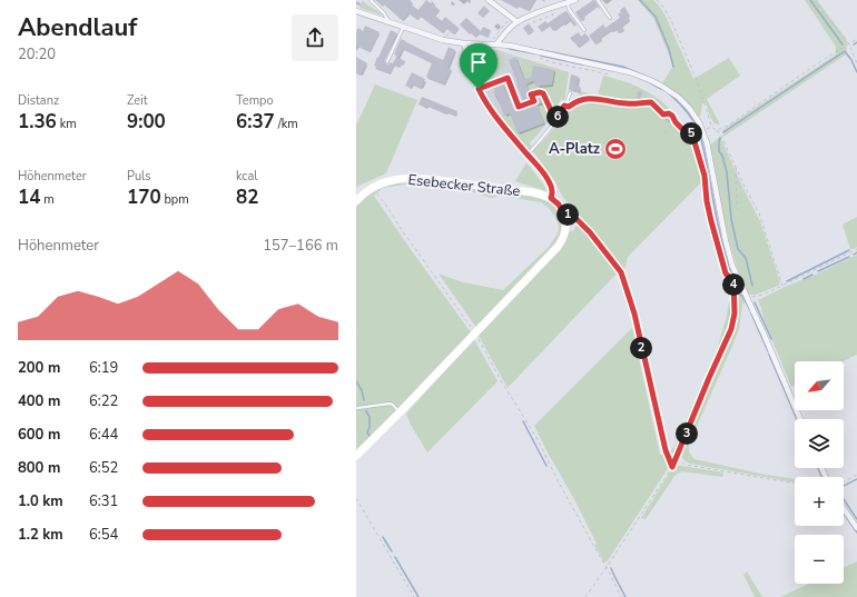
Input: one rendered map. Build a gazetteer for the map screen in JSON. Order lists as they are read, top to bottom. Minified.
{"streets":{"street":["Esebecker Straße"]},"places":{"sports":["A-Platz"]},"north":"bottom left","page":{"heading":["Abendlauf","20:20"],"stats":[["Distanz","1.36 km"],["Zeit","9:00"],["Tempo","6:37 /km"],["Höhenmeter","14 m"],["Puls","170 bpm"],["kcal","82"]],"pins":["6","5","1","4","2","3"],"chart":["Höhenmeter","157–166 m"],"list":[{"name":"200 m","note":"6:19"},{"name":"400 m","note":"6:22"},{"name":"600 m","note":"6:44"},{"name":"800 m","note":"6:52"},{"name":"1.0 km","note":"6:31"},{"name":"1.2 km","note":"6:54"}],"map_buttons":["+","−"]}}
